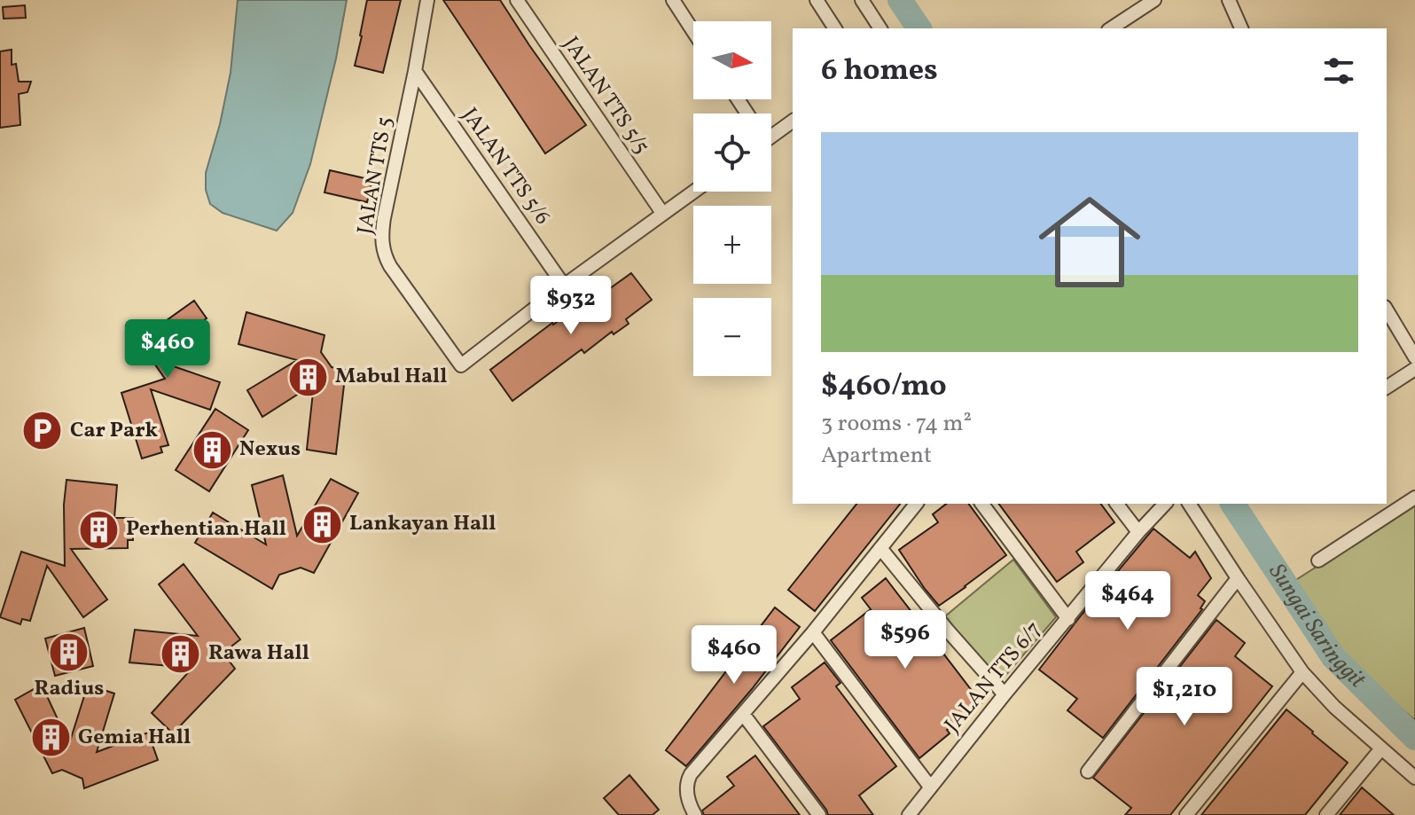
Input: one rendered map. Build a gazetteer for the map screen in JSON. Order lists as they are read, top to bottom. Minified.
{"streets":{"street":["JALAN TTS 5/5","JALAN TTS 5/6","JALAN TTS 5","JALAN TTS 6/7"]},"crossings":[["JALAN TTS 5/5","JALAN TTS 5"],["JALAN TTS 5/6","JALAN TTS 5"]],"water":["Sungai Saringgit"],"places":{"building":["Mabul Hall","Nexus","Lankayan Hall","Perhentian Hall","Radius","Rawa Hall","Gemia Hall"],"parking":["Car Park"]},"north":"right","page":{"map_buttons":["+","−"],"heading":"6 homes","list":[{"name":"$460/mo","note":"3 rooms · 74 m² · Apartment"}],"price":["$932","$460","$464","$596","$460","$1,210"]}}
